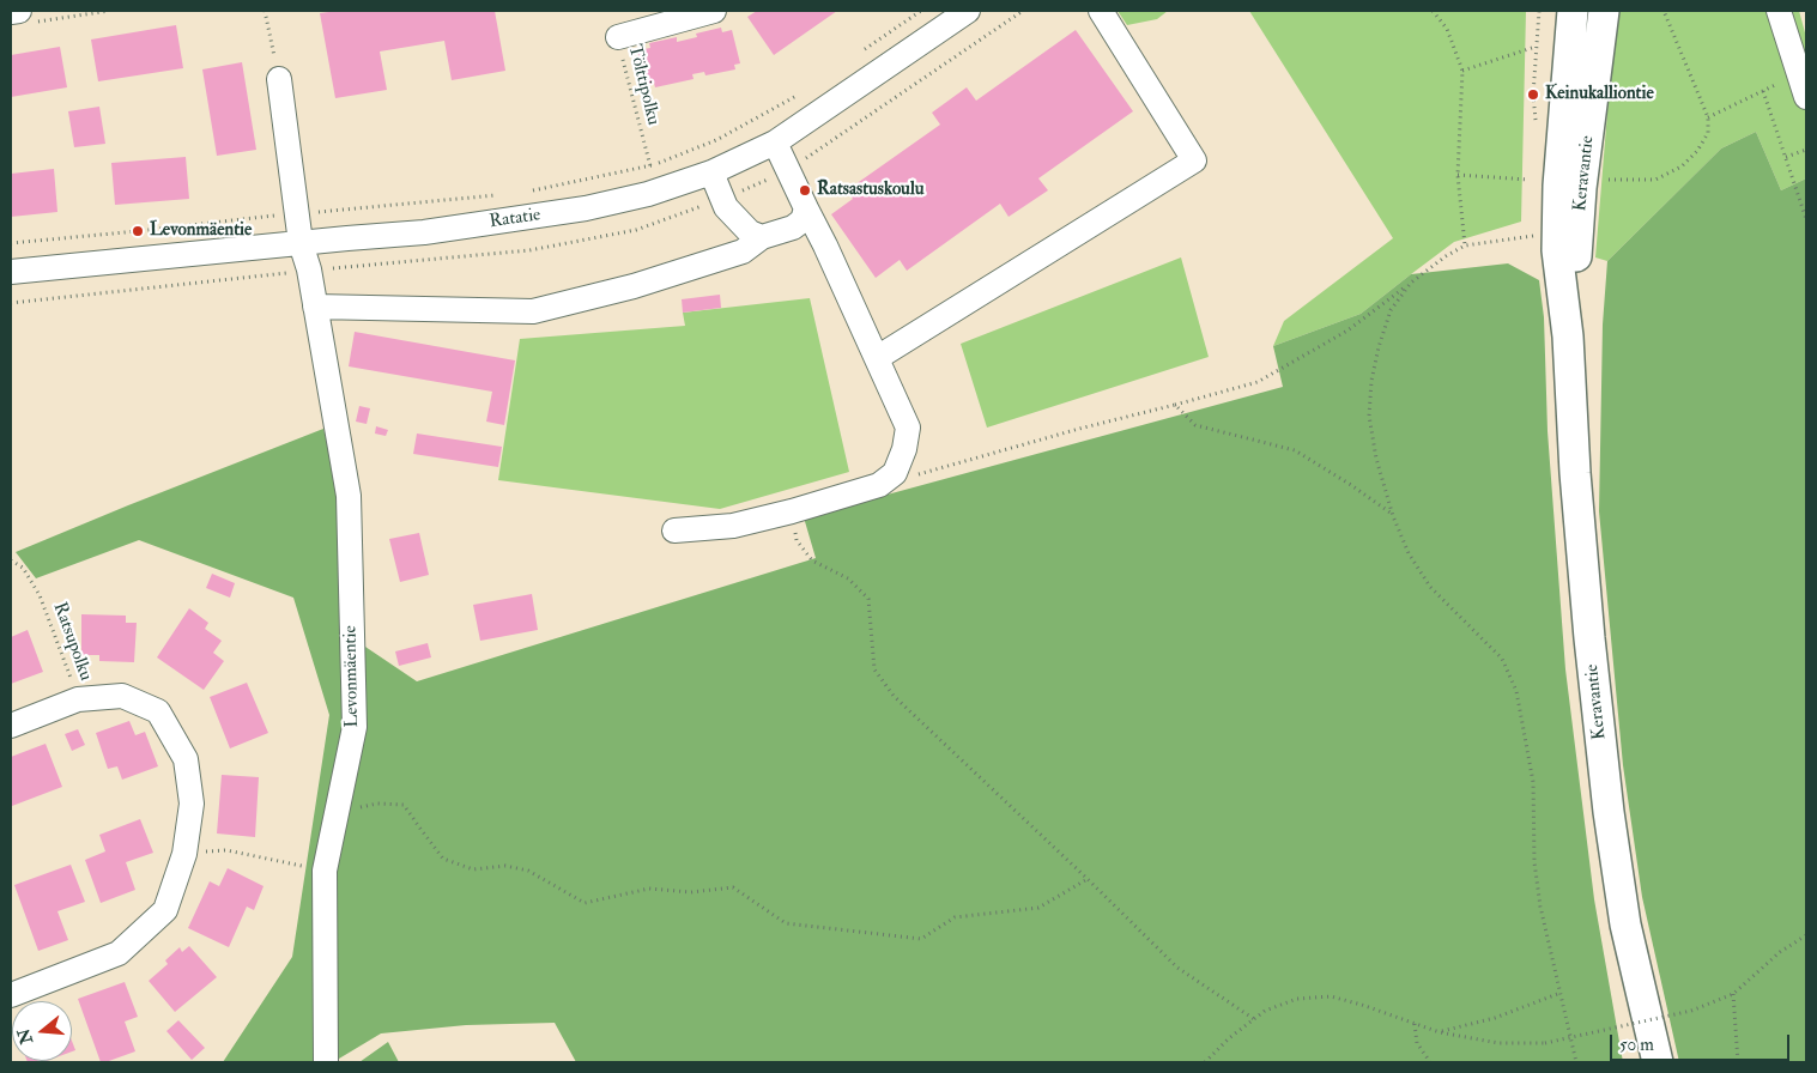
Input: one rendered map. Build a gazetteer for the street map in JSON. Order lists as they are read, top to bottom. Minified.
{"streets":{"main road":["Keravantie"],"street":["Ratatie","Levonmäentie"],"path":["Tölttipolku","Ratsupolku"]},"crossings":[["Ratatie","Levonmäentie"]],"places":["Keinukalliontie","Ratsastuskoulu","Levonmäentie"],"scale_bar":"50 m","north":"left"}
